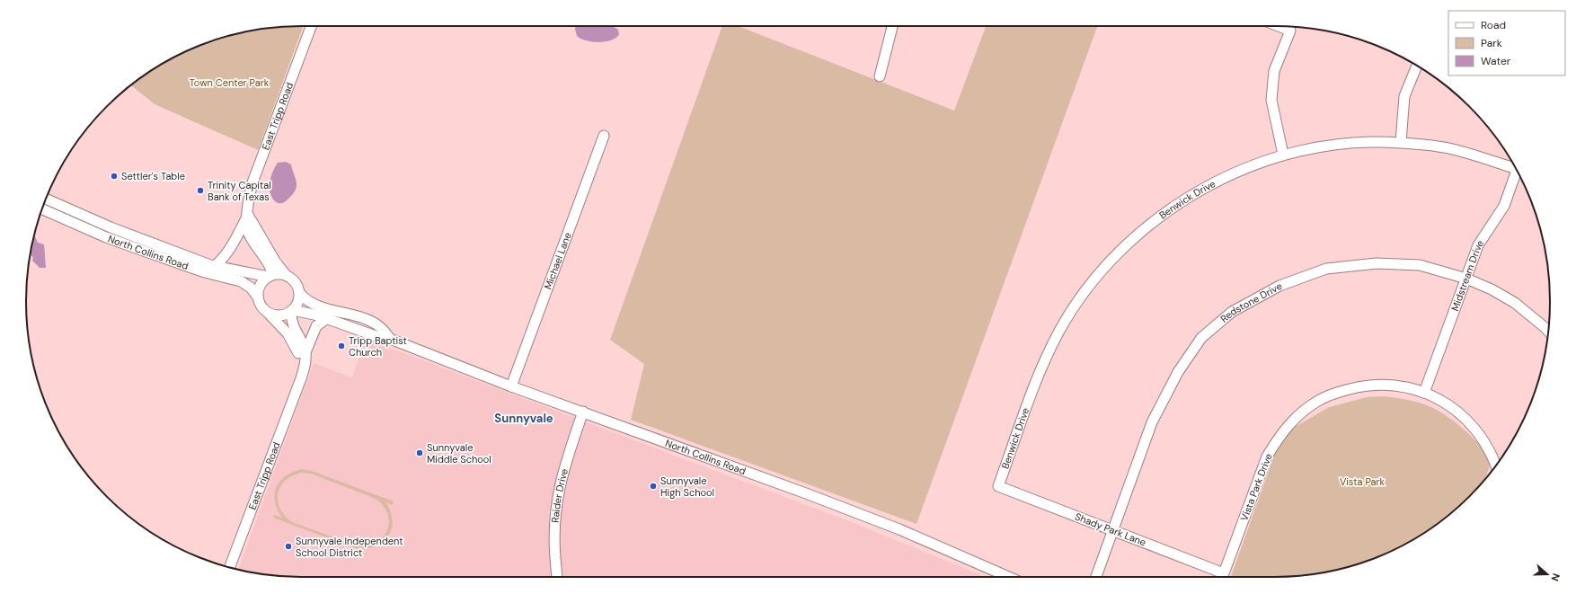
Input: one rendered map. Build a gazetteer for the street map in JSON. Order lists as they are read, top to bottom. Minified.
{"streets":{"street":["East Tripp Road","Benwick Drive","North Collins Road","Michael Lane","Midstream Drive","Redstone Drive","Vista Park Drive","Raider Drive","Shady Park Lane"]},"crossings":[["East Tripp Road","North Collins Road"],["Benwick Drive","Shady Park Lane"],["North Collins Road","Michael Lane"],["North Collins Road","Raider Drive"],["Midstream Drive","Redstone Drive"],["Midstream Drive","Vista Park Drive"],["Redstone Drive","Shady Park Lane"],["Vista Park Drive","Shady Park Lane"]],"districts":["Sunnyvale"],"parks":["Town Center Park","Vista Park"],"places":["Settler's Table","Trinity Capital Bank of Texas","Tripp Baptist Church","Sunnyvale Middle School","Sunnyvale High School","Sunnyvale Independent School District"],"legend":["Road","Park","Water"],"north":"right"}
